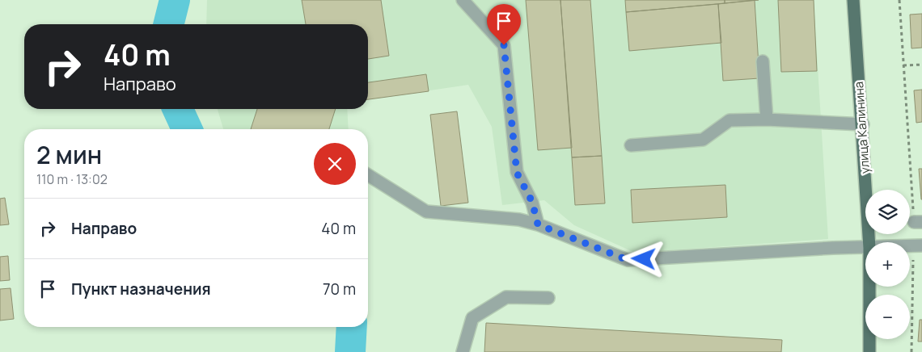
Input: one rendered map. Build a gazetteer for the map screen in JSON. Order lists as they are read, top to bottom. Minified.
{"streets":{"main road":["улица Калинина"]},"page":{"turn":["40 m","Направо"],"heading":["2 мин","110 m · 13:02"],"map_buttons":["+","−"],"list":[{"name":"Направо","value":"40 m"},{"name":"Пункт назначения","value":"70 m"}]}}
